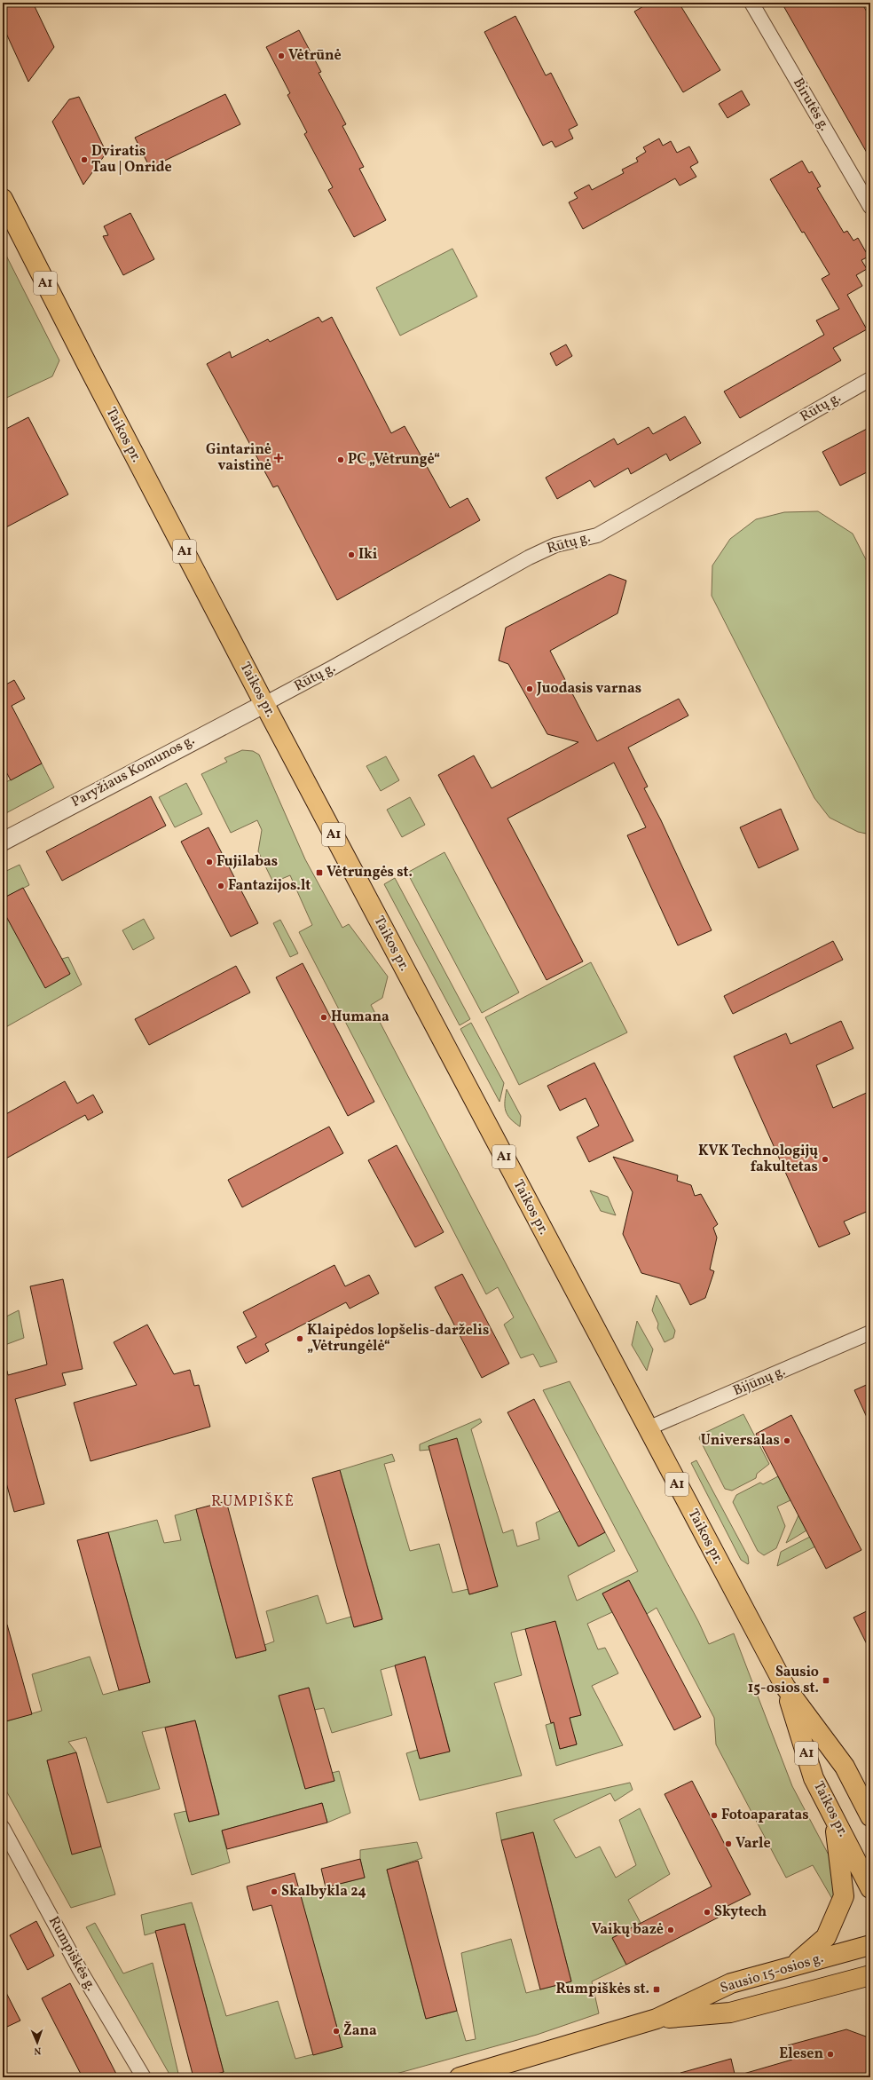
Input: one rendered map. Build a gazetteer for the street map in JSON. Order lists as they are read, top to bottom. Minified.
{"streets":{"main road":["A1","Taikos pr.","Sausio 15-osios g."],"street":["Birutės g.","Rūtų g.","Paryžiaus Komunos g.","Bijūnų g.","Rumpiškės g."]},"crossings":[["Rūtų g.","Taikos pr."],["Rūtų g.","Paryžiaus Komunos g."],["Taikos pr.","Paryžiaus Komunos g."],["Taikos pr.","Bijūnų g."]],"districts":["RUMPIŠKĖ"],"places":{"other":["Vėtrūnė","Dviratis Tau | Onride","PC „Vėtrungė“","Iki","Juodasis varnas","Fujilabas","Fantazijos.lt","Humana","KVK Technologijų fakultetas","Klaipėdos lopšelis-darželis „Vėtrungėlė“","Universalas","Fotoaparatas","Varle","Skalbykla 24","Skytech","Vaikų bazė","Žana","Elesen"],"health":["Gintarinė vaistinė"],"transit":["Vėtrungės st.","Sausio 15-osios st.","Rumpiškės st."]},"north":"bottom"}
